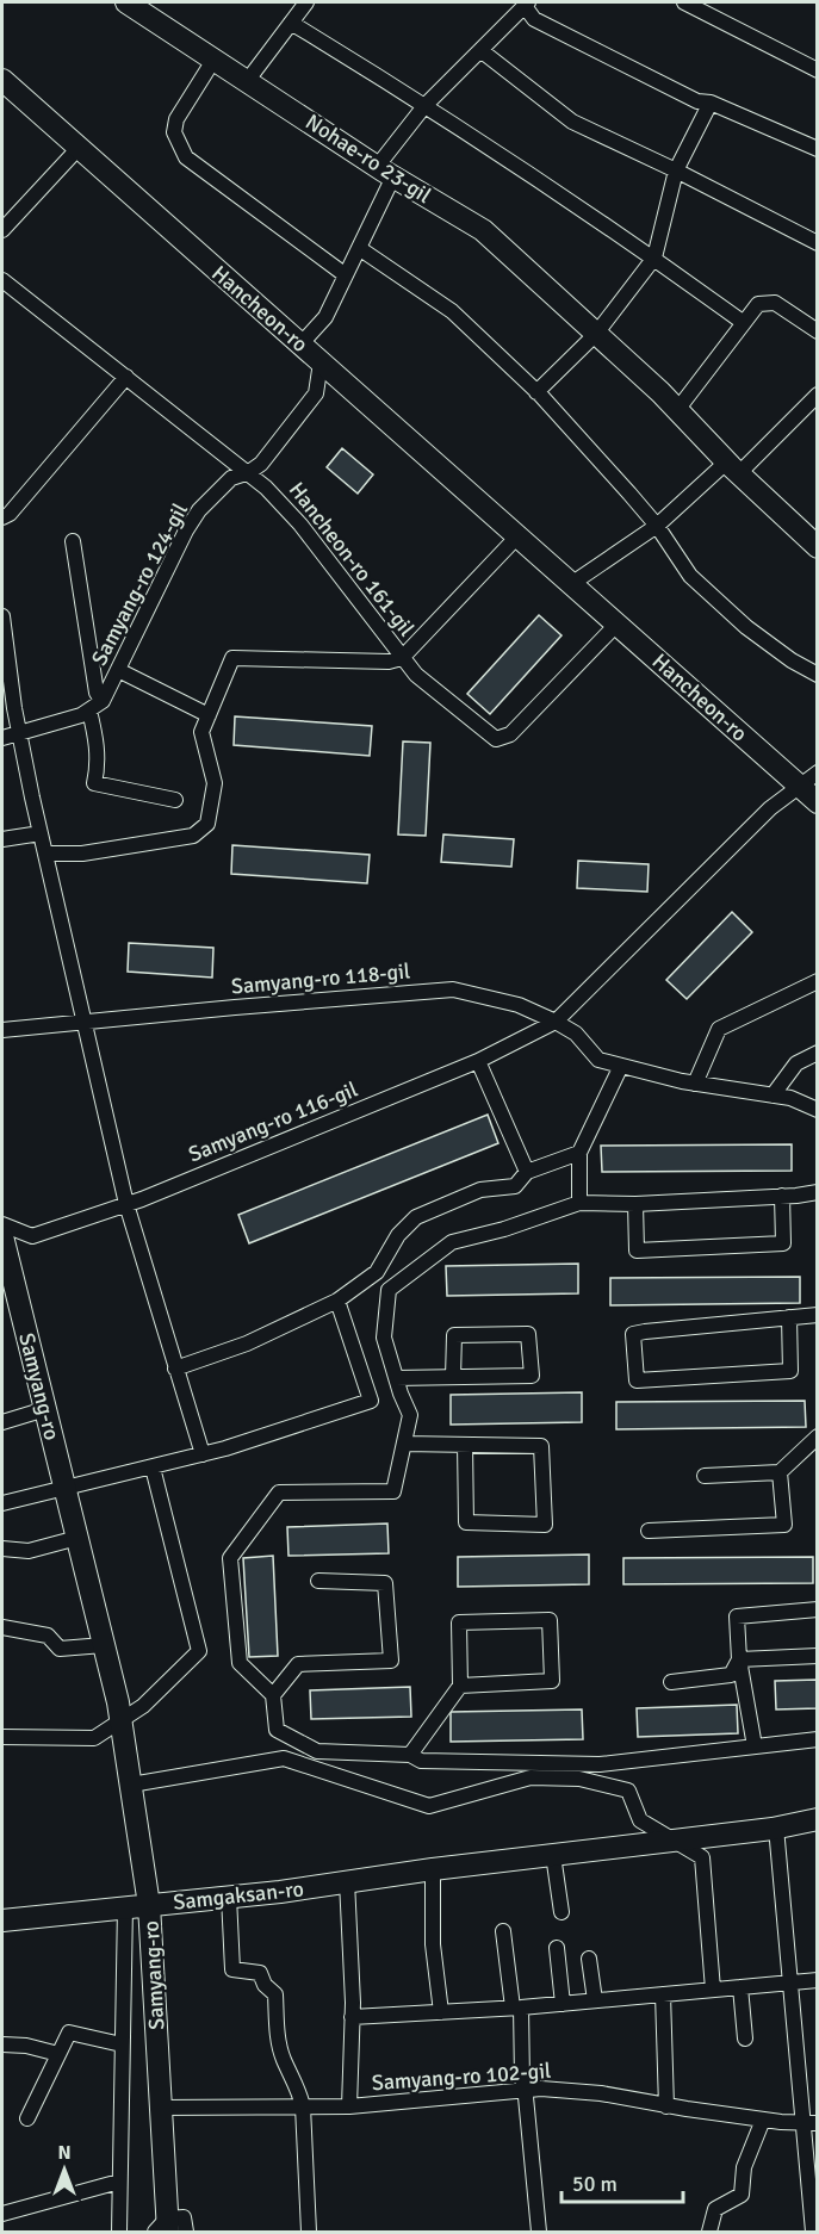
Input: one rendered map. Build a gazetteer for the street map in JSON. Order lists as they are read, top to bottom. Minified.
{"streets":{"street":["Nohae-ro 23-gil","Hancheon-ro","Hancheon-ro 161-gil","Samyang-ro 124-gil","Samyang-ro 118-gil","Samyang-ro 116-gil","Samyang-ro","Samgaksan-ro","Samyang-ro 102-gil"]},"crossings":[["Hancheon-ro","Hancheon-ro 161-gil"],["Hancheon-ro","Samyang-ro 124-gil"],["Hancheon-ro","Samyang-ro 116-gil"],["Hancheon-ro 161-gil","Samyang-ro 124-gil"],["Samyang-ro 118-gil","Samyang-ro 116-gil"],["Samyang-ro","Samgaksan-ro"],["Samyang-ro","Samyang-ro 102-gil"]],"scale_bar":"50 m","north":"top"}
